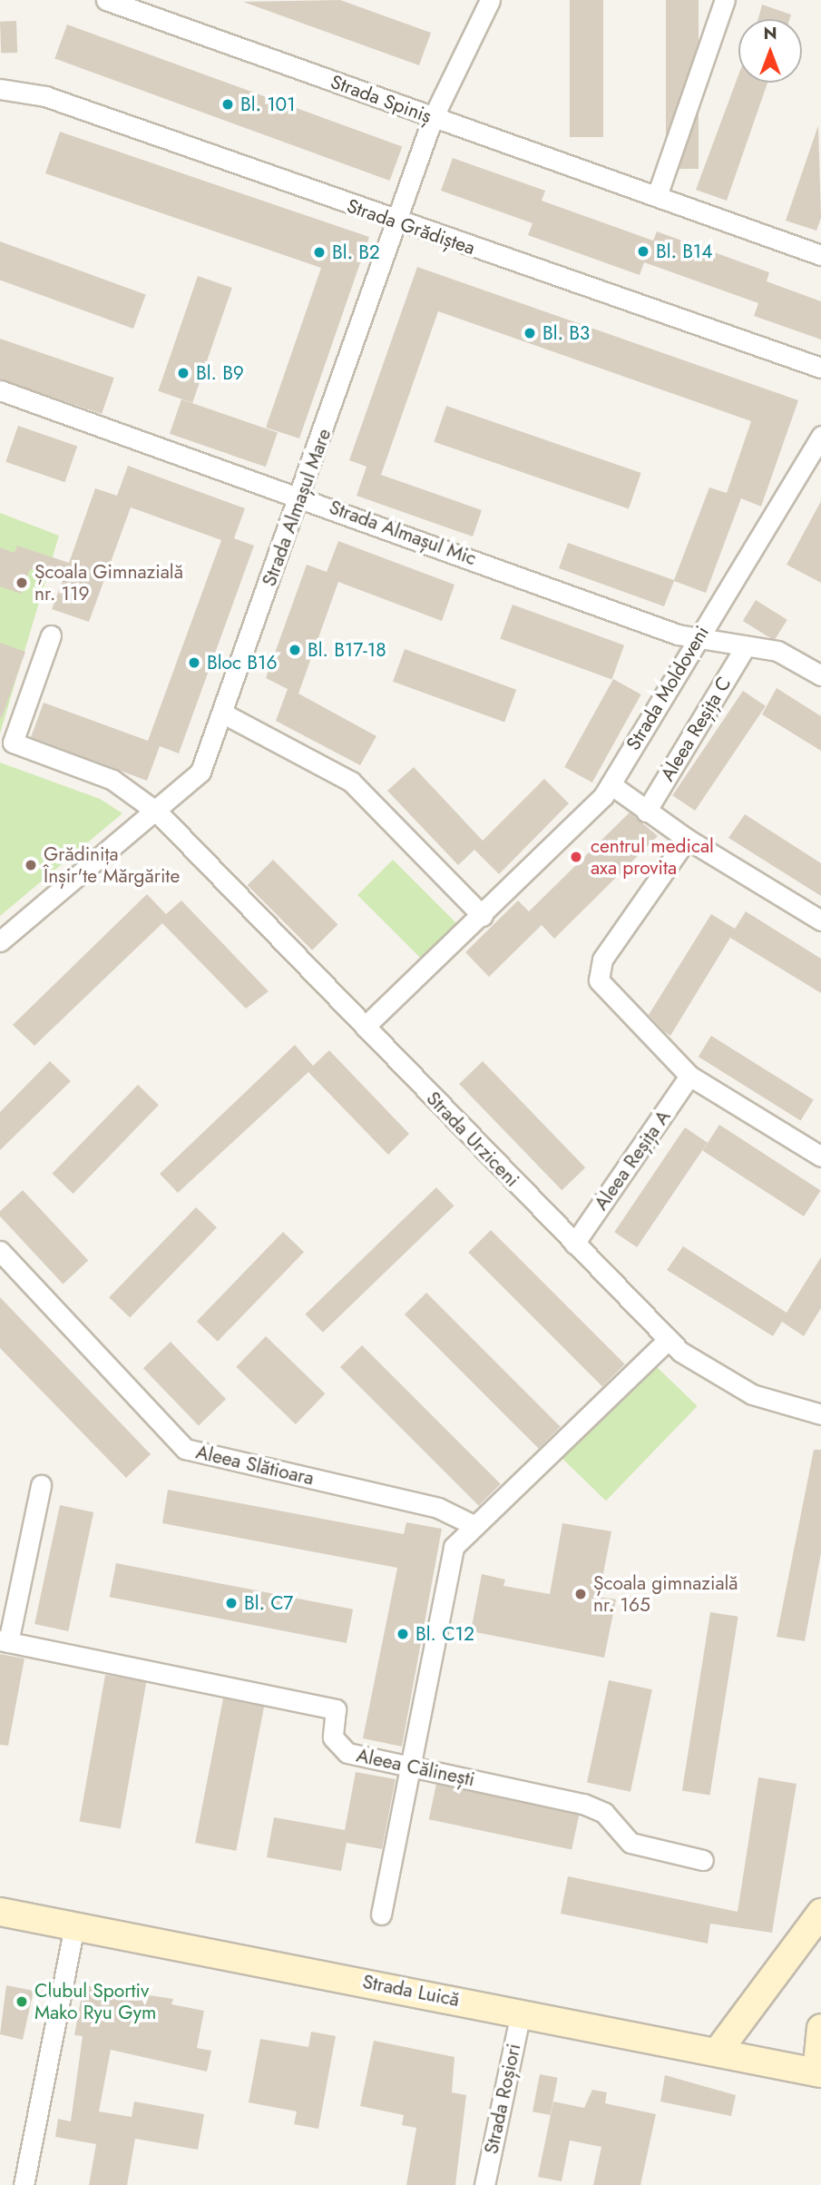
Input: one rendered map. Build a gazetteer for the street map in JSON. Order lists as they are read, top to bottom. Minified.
{"streets":{"main road":["Strada Luică"],"street":["Strada Spiniș","Strada Grădiștea","Strada Almașul Mare","Strada Almașul Mic","Strada Moldoveni","Aleea Reșița C","Strada Urziceni","Aleea Reșița A","Aleea Slătioara","Aleea Călinești","Strada Roșiori"]},"crossings":[["Strada Spiniș","Strada Almașul Mare"],["Strada Grădiștea","Strada Almașul Mare"],["Strada Almașul Mare","Strada Almașul Mic"],["Strada Almașul Mare","Strada Urziceni"],["Strada Almașul Mic","Strada Moldoveni"],["Strada Moldoveni","Strada Urziceni"],["Strada Urziceni","Aleea Reșița A"],["Strada Luică","Strada Roșiori"]],"places":["Bl. 101","Bl. B14","Bl. B2","Bl. B3","Bl. B9","Școala Gimnazială nr. 119","Bl. B17-18","Bloc B16","centrul medical axa provita","Grădinița Înșir'te Mărgărite","Școala gimnazială nr. 165","Bl. C7","Bl. C12","Clubul Sportiv Mako Ryu Gym"],"north":"top"}
